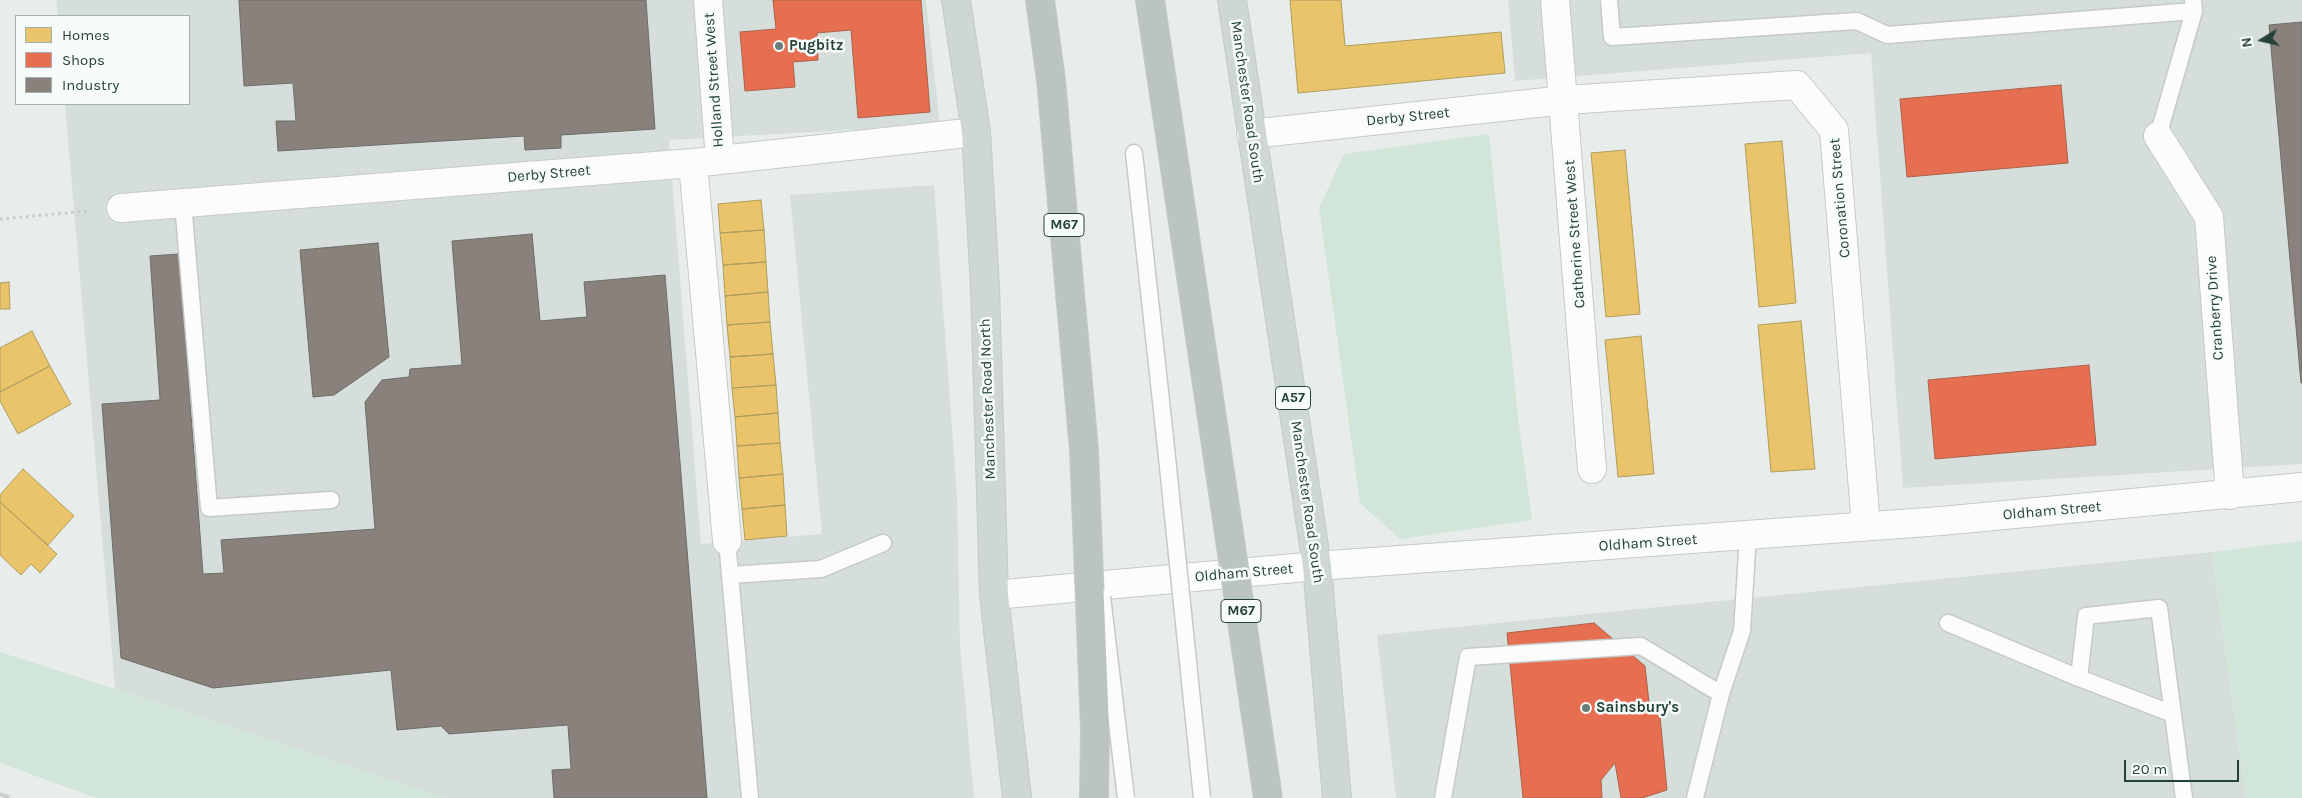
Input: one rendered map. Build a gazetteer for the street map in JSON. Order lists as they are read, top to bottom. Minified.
{"streets":{"highway":["M67"],"main road":["Manchester Road South","A57","Manchester Road North"],"street":["Holland Street West","Derby Street","Coronation Street","Catherine Street West","Cranberry Drive","Oldham Street"]},"crossings":[["Holland Street West","Derby Street"],["Manchester Road South","Derby Street"],["Manchester Road South","Oldham Street"],["Derby Street","Coronation Street"],["Derby Street","Catherine Street West"],["Derby Street","Manchester Road North"],["Coronation Street","Catherine Street West"],["Coronation Street","Oldham Street"],["Cranberry Drive","Oldham Street"],["Manchester Road North","Oldham Street"]],"places":["Pugbitz","Sainsbury's"],"legend":["Homes","Shops","Industry"],"scale_bar":"20 m","north":"left"}
